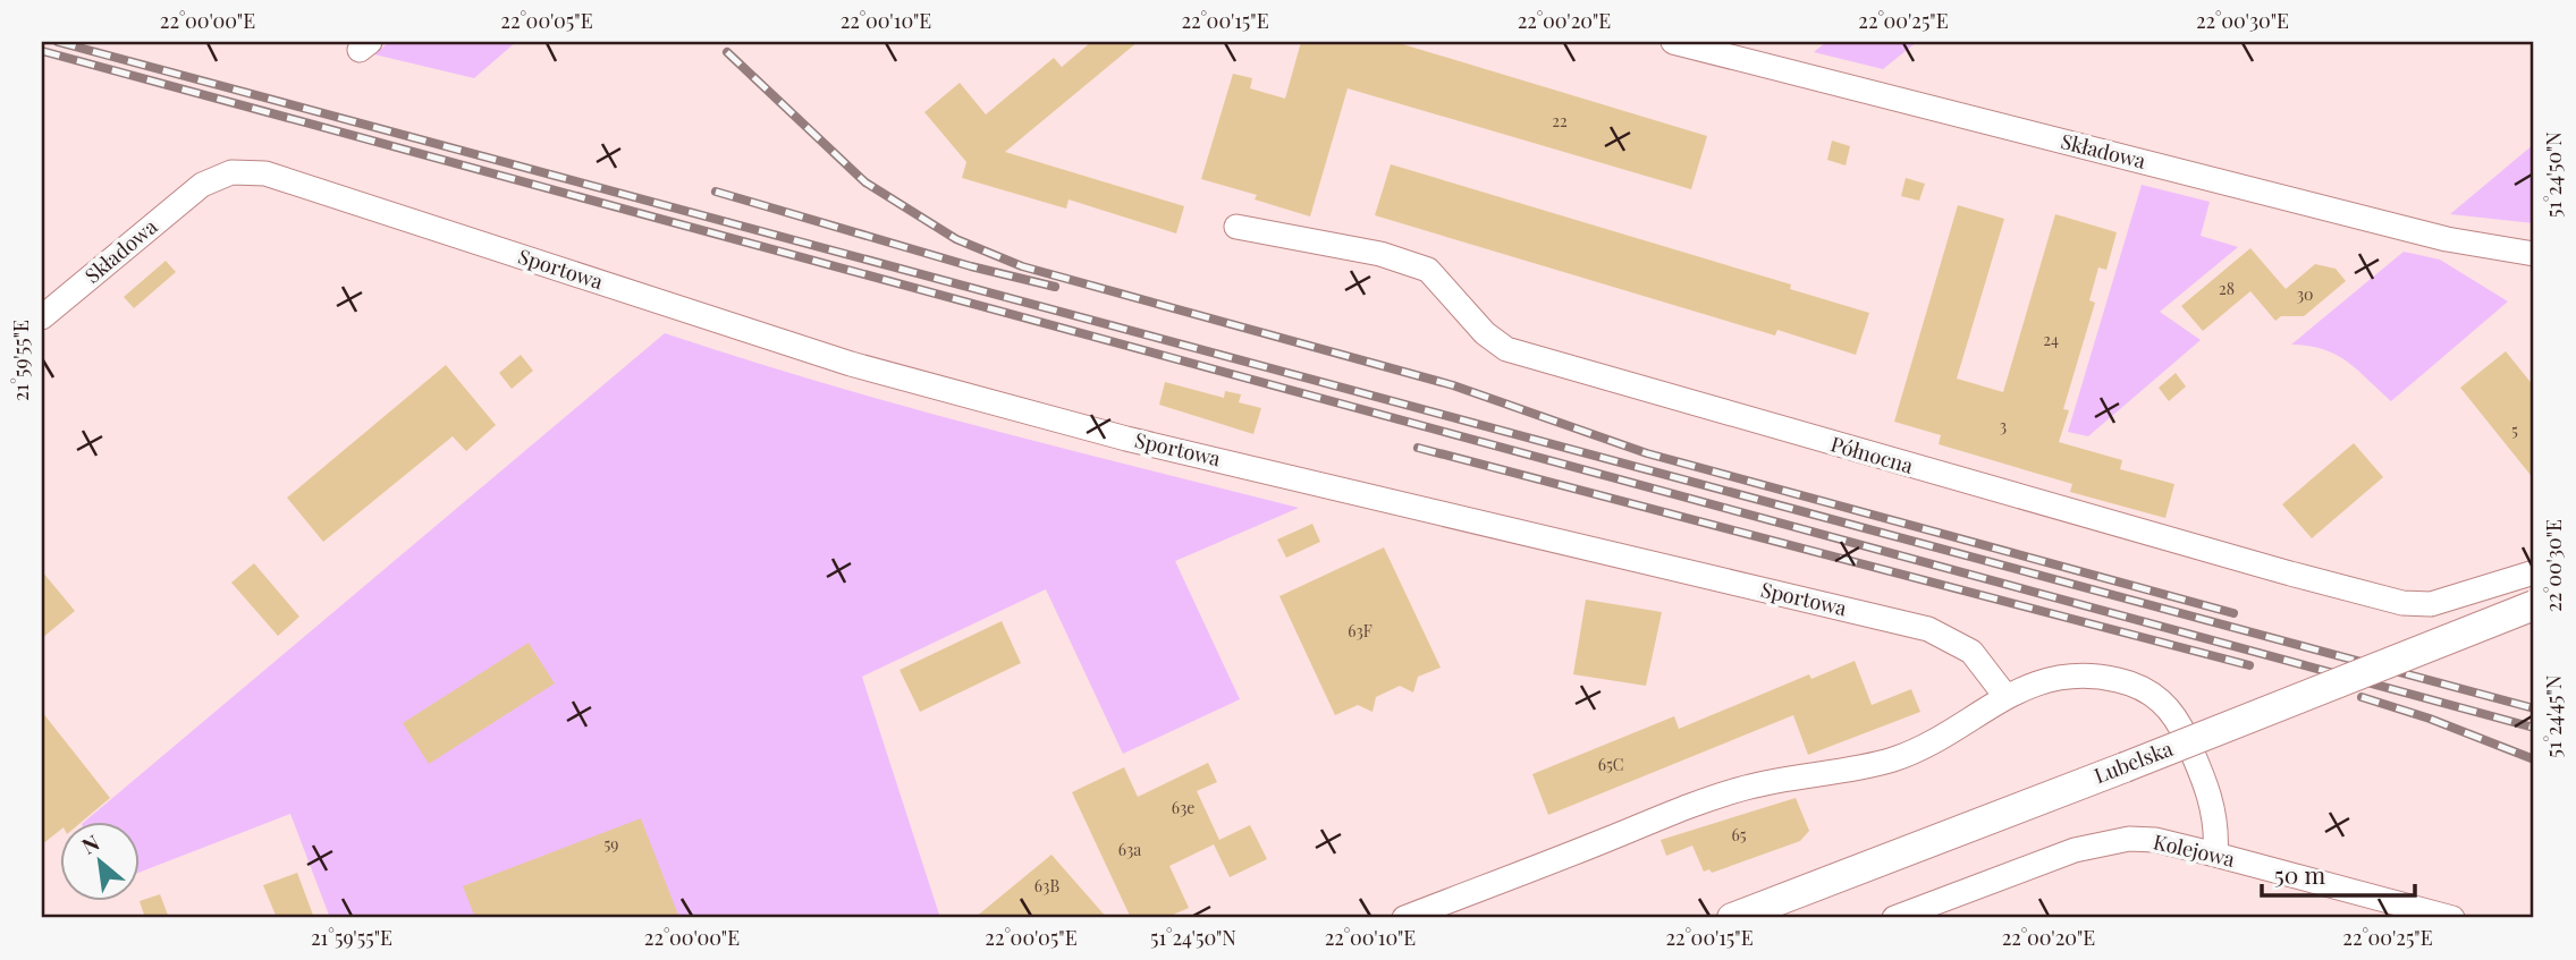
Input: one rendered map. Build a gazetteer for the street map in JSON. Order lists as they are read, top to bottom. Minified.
{"streets":{"main road":["Lubelska"],"street":["Składowa","Sportowa","Północna","Kolejowa"]},"crossings":[["Składowa","Sportowa"]],"house_numbers":["22","28","30","24","3","5","63F","65C","63e","65","59","63a","63B"],"scale_bar":"50 m","north":"top left","coordinates":["22°00'00\"E","22°00'05\"E","22°00'10\"E","22°00'15\"E","22°00'20\"E","22°00'25\"E","22°00'30\"E","51°24'50\"N","21°59'55\"E","51°24'45\"N"]}
